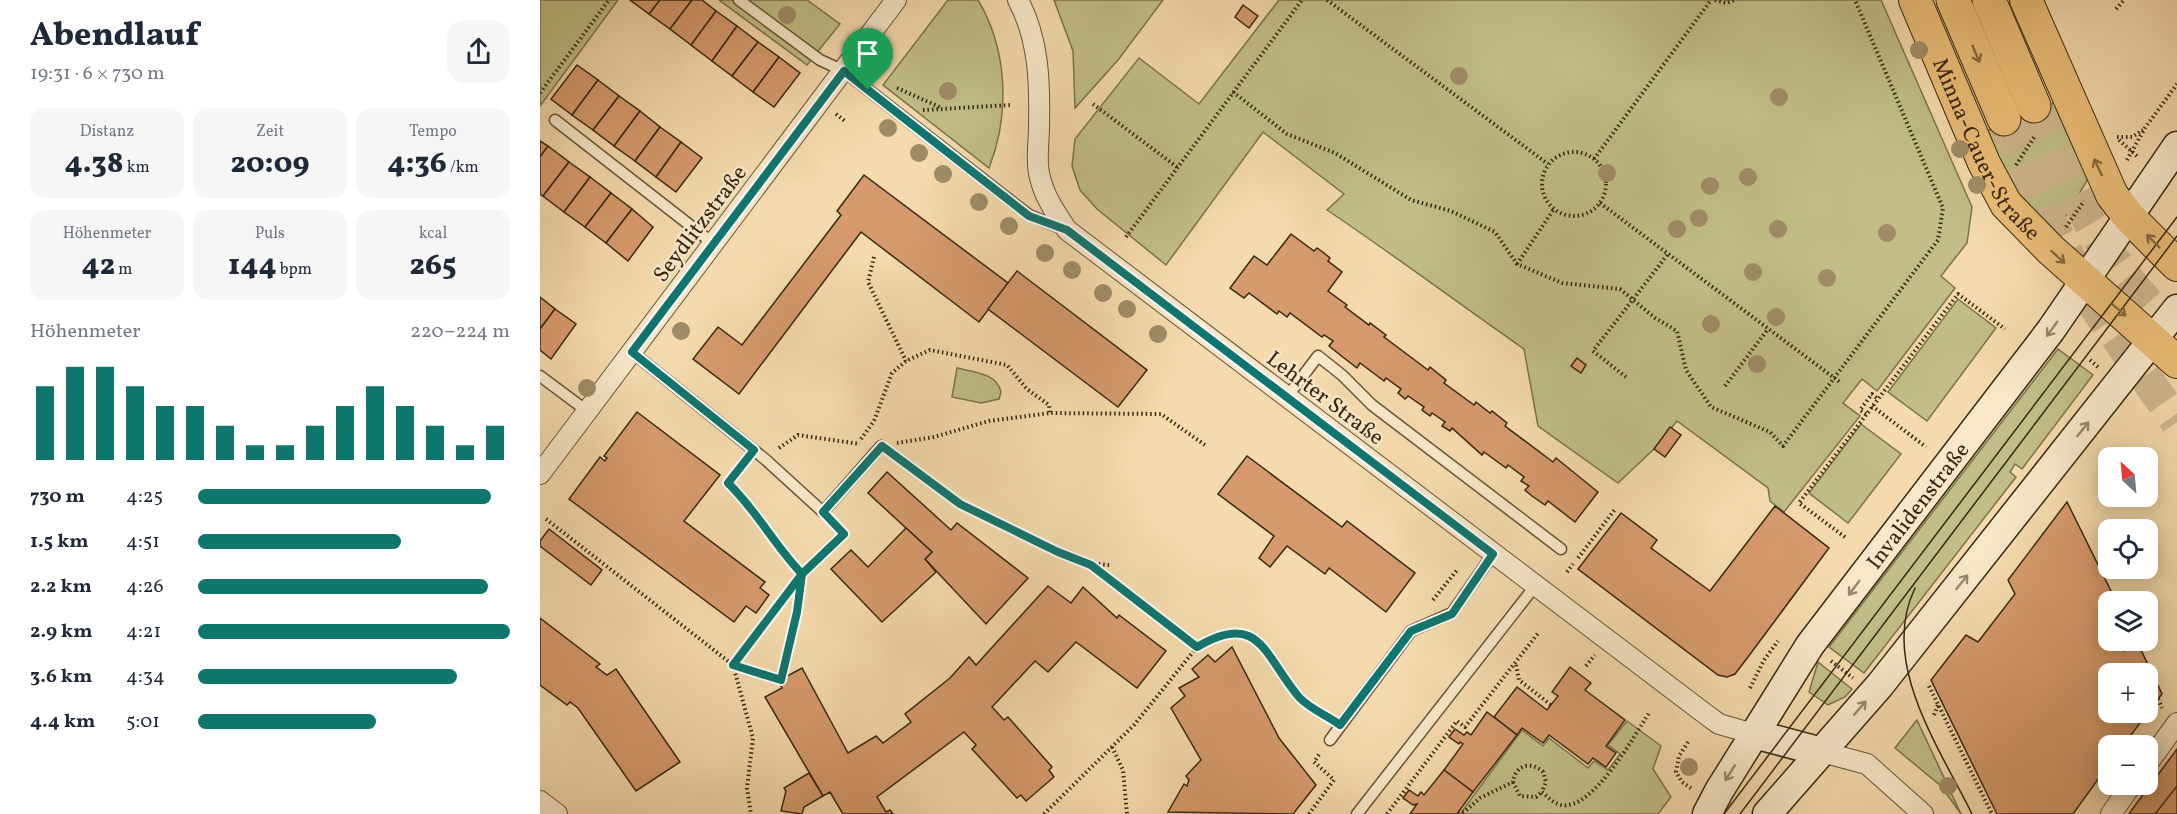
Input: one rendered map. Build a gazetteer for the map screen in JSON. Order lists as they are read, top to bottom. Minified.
{"streets":{"main road":["Minna-Cauer-Straße","Invalidenstraße"],"street":["Seydlitzstraße","Lehrter Straße"]},"crossings":[["Minna-Cauer-Straße","Invalidenstraße"],["Lehrter Straße","Invalidenstraße"]],"north":"top left","page":{"heading":["Abendlauf","19:31 · 6 × 730 m"],"stats":[["Distanz","4.38 km"],["Zeit","20:09"],["Tempo","4:36 /km"],["Höhenmeter","42 m"],["Puls","144 bpm"],["kcal","265"]],"chart":["Höhenmeter","220–224 m"],"map_buttons":["+","−"],"list":[{"name":"730 m","note":"4:25"},{"name":"1.5 km","note":"4:51"},{"name":"2.2 km","note":"4:26"},{"name":"2.9 km","note":"4:21"},{"name":"3.6 km","note":"4:34"},{"name":"4.4 km","note":"5:01"}]}}
